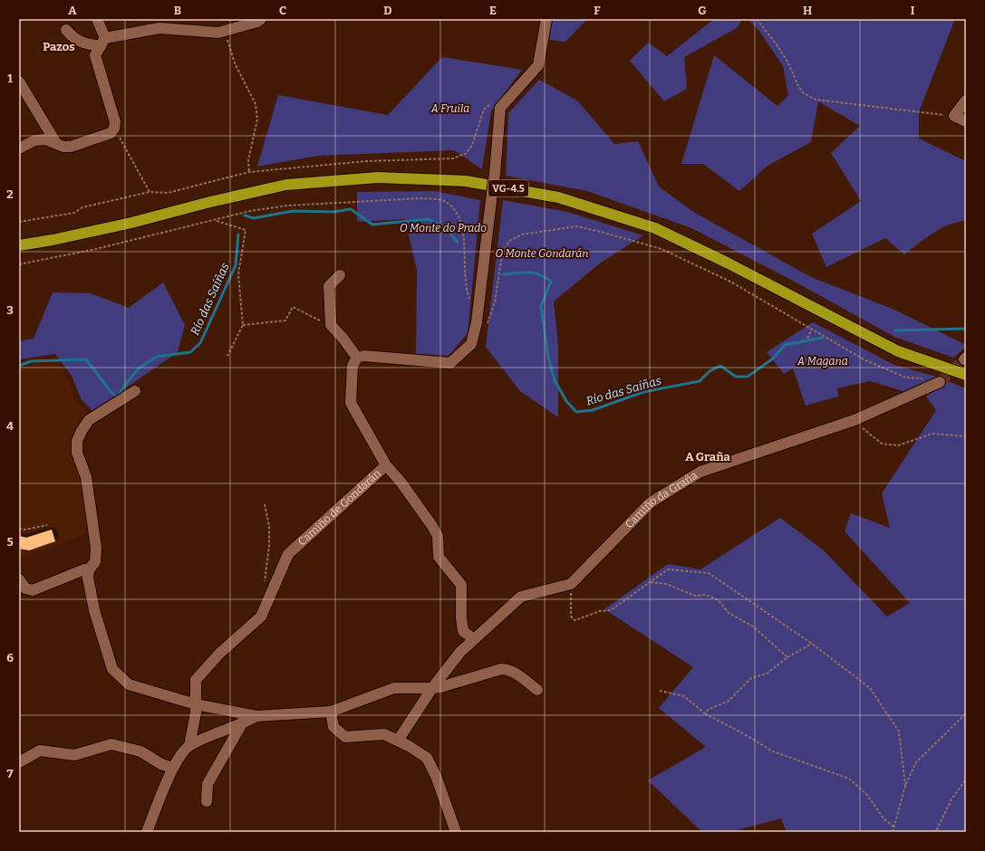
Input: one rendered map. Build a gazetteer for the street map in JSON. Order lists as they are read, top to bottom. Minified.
{"streets":{"highway":["VG-4.5"],"street":["Camiño da Graña","Camiño de Gondarán"]},"districts":["Pazos","A Graña"],"water":["Río das Saíñas"],"parks":["A Fruila","O Monte do Prado","O Monte Gondarán","A Magana"],"grid":{"columns":["A","B","C","D","E","F","G","H","I"],"rows":["1","2","3","4","5","6","7"]}}
